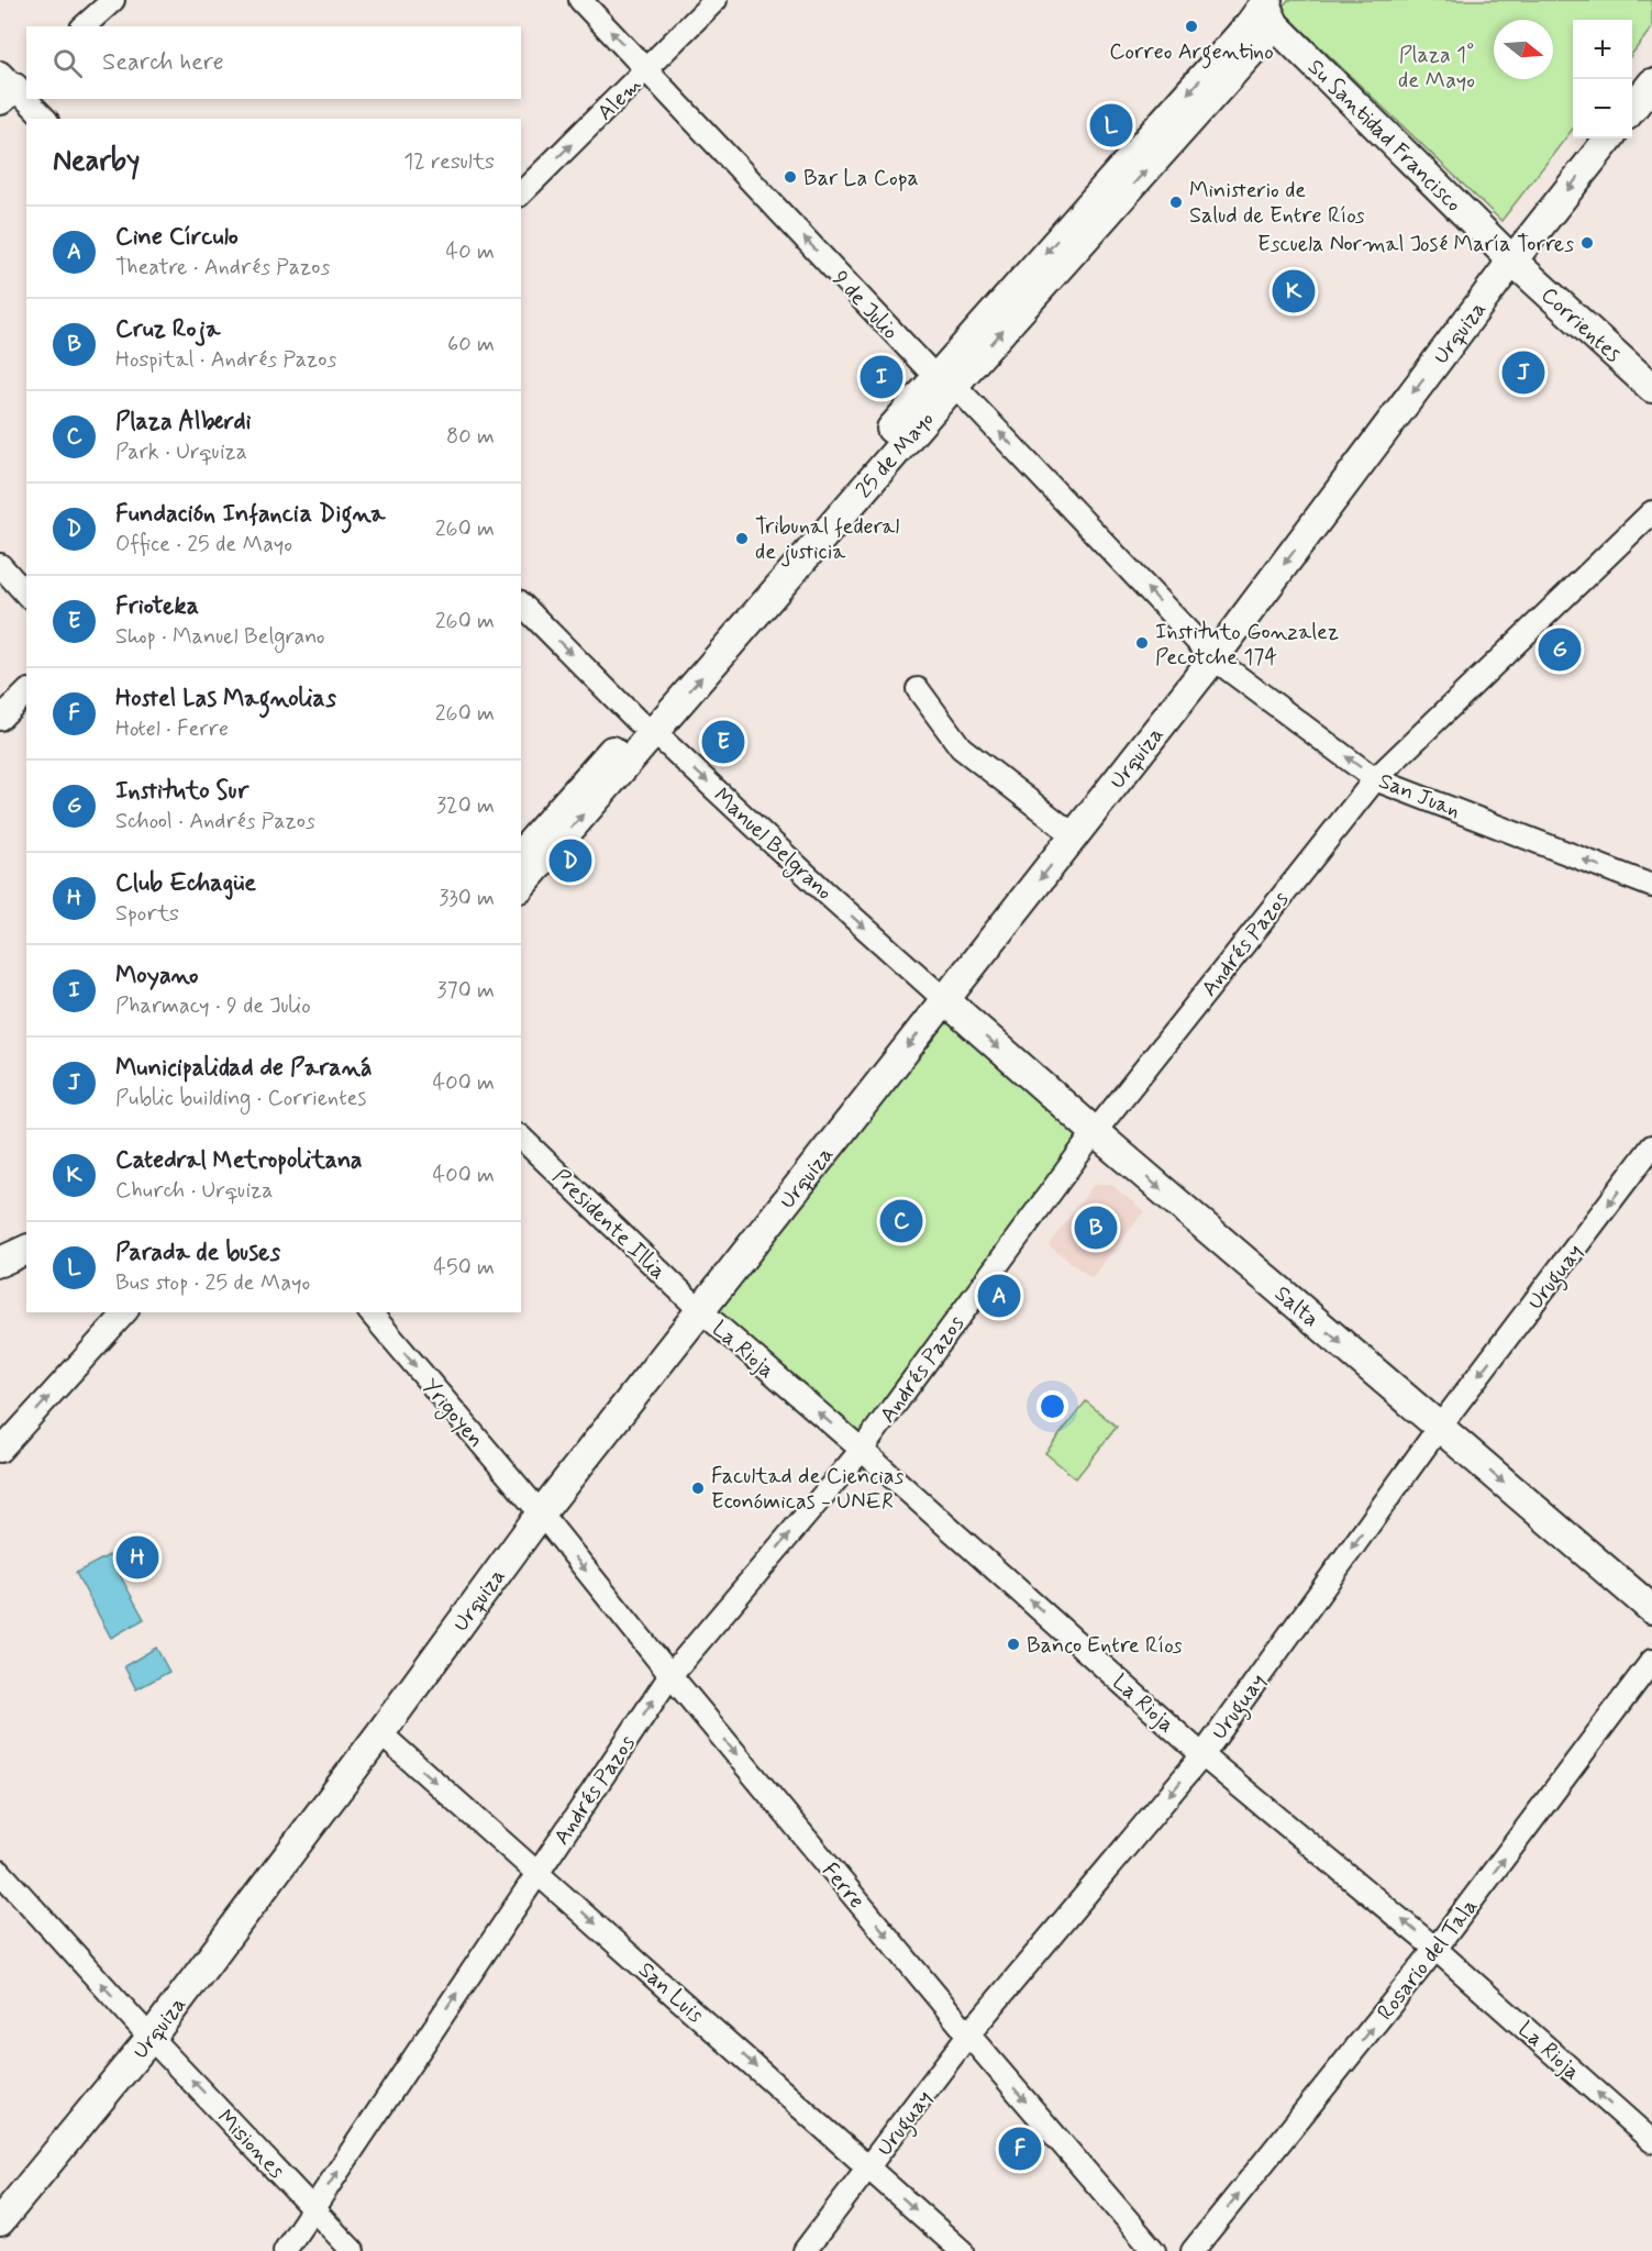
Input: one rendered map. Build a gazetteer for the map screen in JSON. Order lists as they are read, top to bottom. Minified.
{"streets":{"street":["Alem","Su Santidad Francisco","9 de Julio","Corrientes","Urquiza","25 de Mayo","San Juan","Manuel Belgrano","Andrés Pazos","Presidente Illia","Uruguay","Salta","La Rioja","Yrigoyen","Ferre","Rosario del Tala","San Luis","Misiones"]},"crossings":[["Alem","9 de Julio"],["Su Santidad Francisco","Corrientes"],["Su Santidad Francisco","Urquiza"],["Su Santidad Francisco","25 de Mayo"],["9 de Julio","Urquiza"],["9 de Julio","25 de Mayo"],["9 de Julio","San Juan"],["Corrientes","Urquiza"],["Urquiza","San Juan"],["Urquiza","Manuel Belgrano"],["Urquiza","Presidente Illia"],["Urquiza","Salta"],["Urquiza","La Rioja"],["Urquiza","Yrigoyen"],["Urquiza","Ferre"],["Urquiza","San Luis"],["Urquiza","Misiones"],["25 de Mayo","Manuel Belgrano"],["San Juan","Andrés Pazos"],["Manuel Belgrano","Salta"],["Andrés Pazos","Salta"],["Andrés Pazos","La Rioja"],["Andrés Pazos","Ferre"],["Andrés Pazos","San Luis"],["Andrés Pazos","Misiones"],["Presidente Illia","La Rioja"],["Uruguay","Salta"],["Uruguay","La Rioja"],["Uruguay","Ferre"],["Uruguay","San Luis"],["La Rioja","Rosario del Tala"],["Yrigoyen","Ferre"]],"one_way":["Alem","9 de Julio","Urquiza","San Juan","Manuel Belgrano","Andrés Pazos","Uruguay","Salta","La Rioja","Yrigoyen","Ferre","Rosario del Tala","San Luis","Misiones"],"parks":["Plaza 1° de Mayo"],"places":["Correo Argentino","Bar La Copa","Ministerio de Salud de Entre Ríos","Escuela Normal José María Torres","Tribunal federal de justicia","Instituto Gonzalez Pecotche 174","Facultad de Ciencias Económicas - UNER","Banco Entre Ríos"],"north":"right","page":{"map_buttons":["+","−"],"search":"Search here","pins":["L","K","J","I","G","E","D","C","B","A","H","F"],"heading":["Nearby","12 results"],"list":[{"mark":"A","name":"Cine Círculo","note":"Theatre · Andrés Pazos","value":"40 m"},{"mark":"B","name":"Cruz Roja","note":"Hospital · Andrés Pazos","value":"60 m"},{"mark":"C","name":"Plaza Alberdi","note":"Park · Urquiza","value":"80 m"},{"mark":"D","name":"Fundación Infancia Digna","note":"Office · 25 de Mayo","value":"260 m"},{"mark":"E","name":"Frioteka","note":"Shop · Manuel Belgrano","value":"260 m"},{"mark":"F","name":"Hostel Las Magnolias","note":"Hotel · Ferre","value":"260 m"},{"mark":"G","name":"Instituto Sur","note":"School · Andrés Pazos","value":"320 m"},{"mark":"H","name":"Club Echagüe","note":"Sports","value":"330 m"},{"mark":"I","name":"Moyano","note":"Pharmacy · 9 de Julio","value":"370 m"},{"mark":"J","name":"Municipalidad de Paraná","note":"Public building · Corrientes","value":"400 m"},{"mark":"K","name":"Catedral Metropolitana","note":"Church · Urquiza","value":"400 m"},{"mark":"L","name":"Parada de buses","note":"Bus stop · 25 de Mayo","value":"450 m"}]}}
